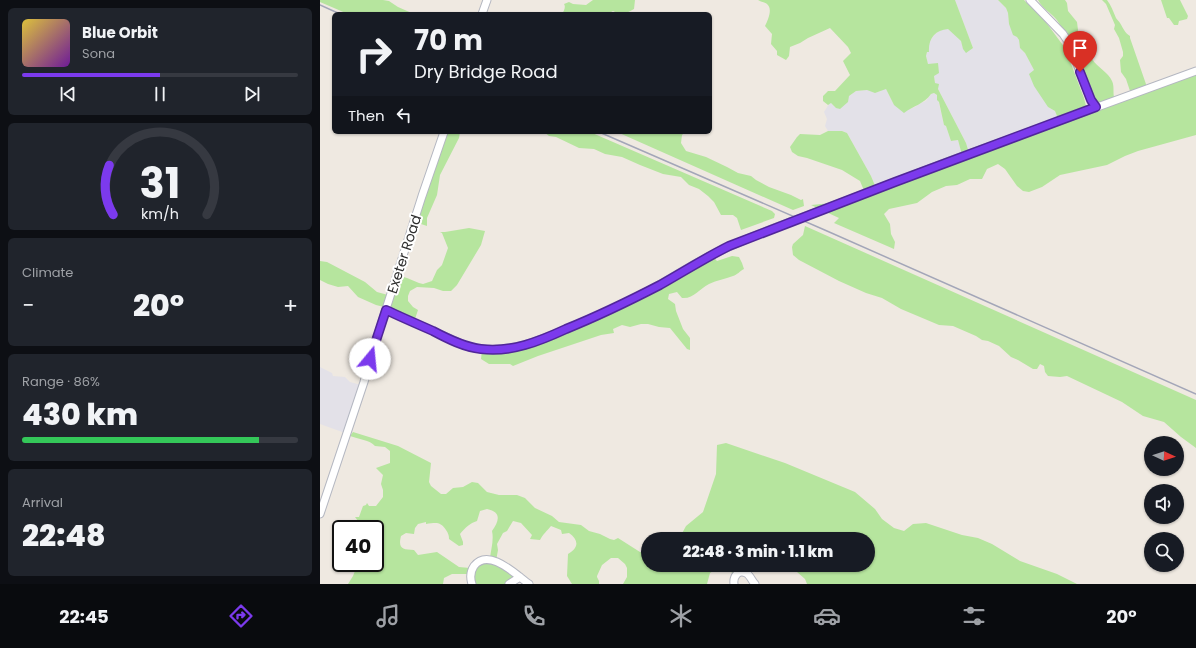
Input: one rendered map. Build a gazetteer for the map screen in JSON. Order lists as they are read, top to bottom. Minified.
{"streets":{"street":["Exeter Road"]},"north":"right","page":{"turn":["70 m","Dry Bridge Road"],"song":["Blue Orbit","Sona"],"then":"Then","tile":["Climate",["Range · 86%","430 km"],["Arrival","22:48"]],"heat":["−","20°","+"],"limit":"40","trip":"22:48 · 3 min · 1.1 km","tabs":["22:45","20°"],"gauge":["31","km/h"]}}
